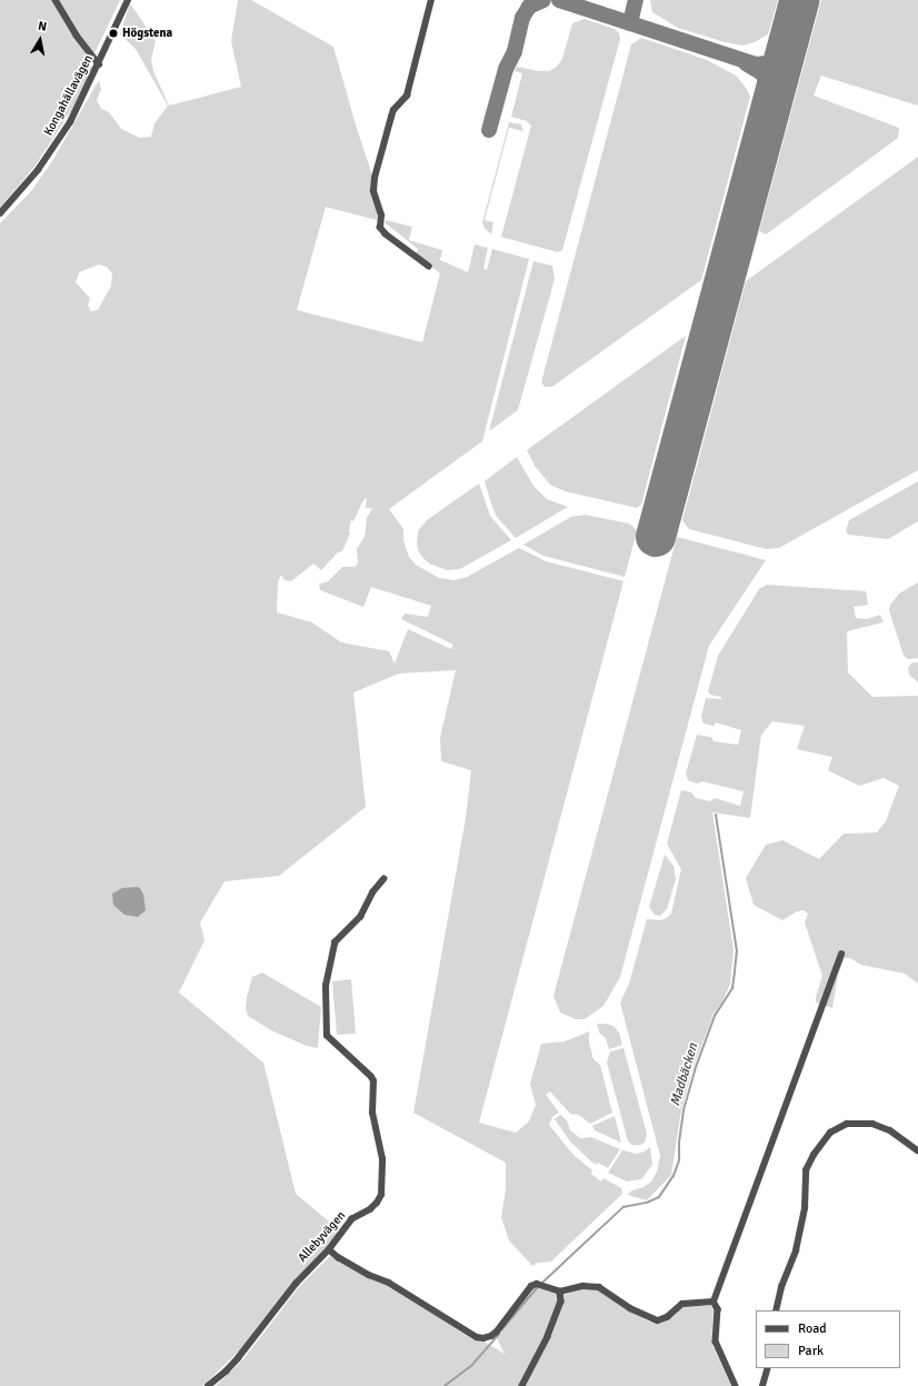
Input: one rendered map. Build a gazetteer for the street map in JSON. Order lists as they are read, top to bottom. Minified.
{"streets":{"street":["Kongahällavägen","Allebyvägen"]},"water":["Madbäcken"],"places":["Högstena"],"legend":["Road","Park"],"north":"top"}
